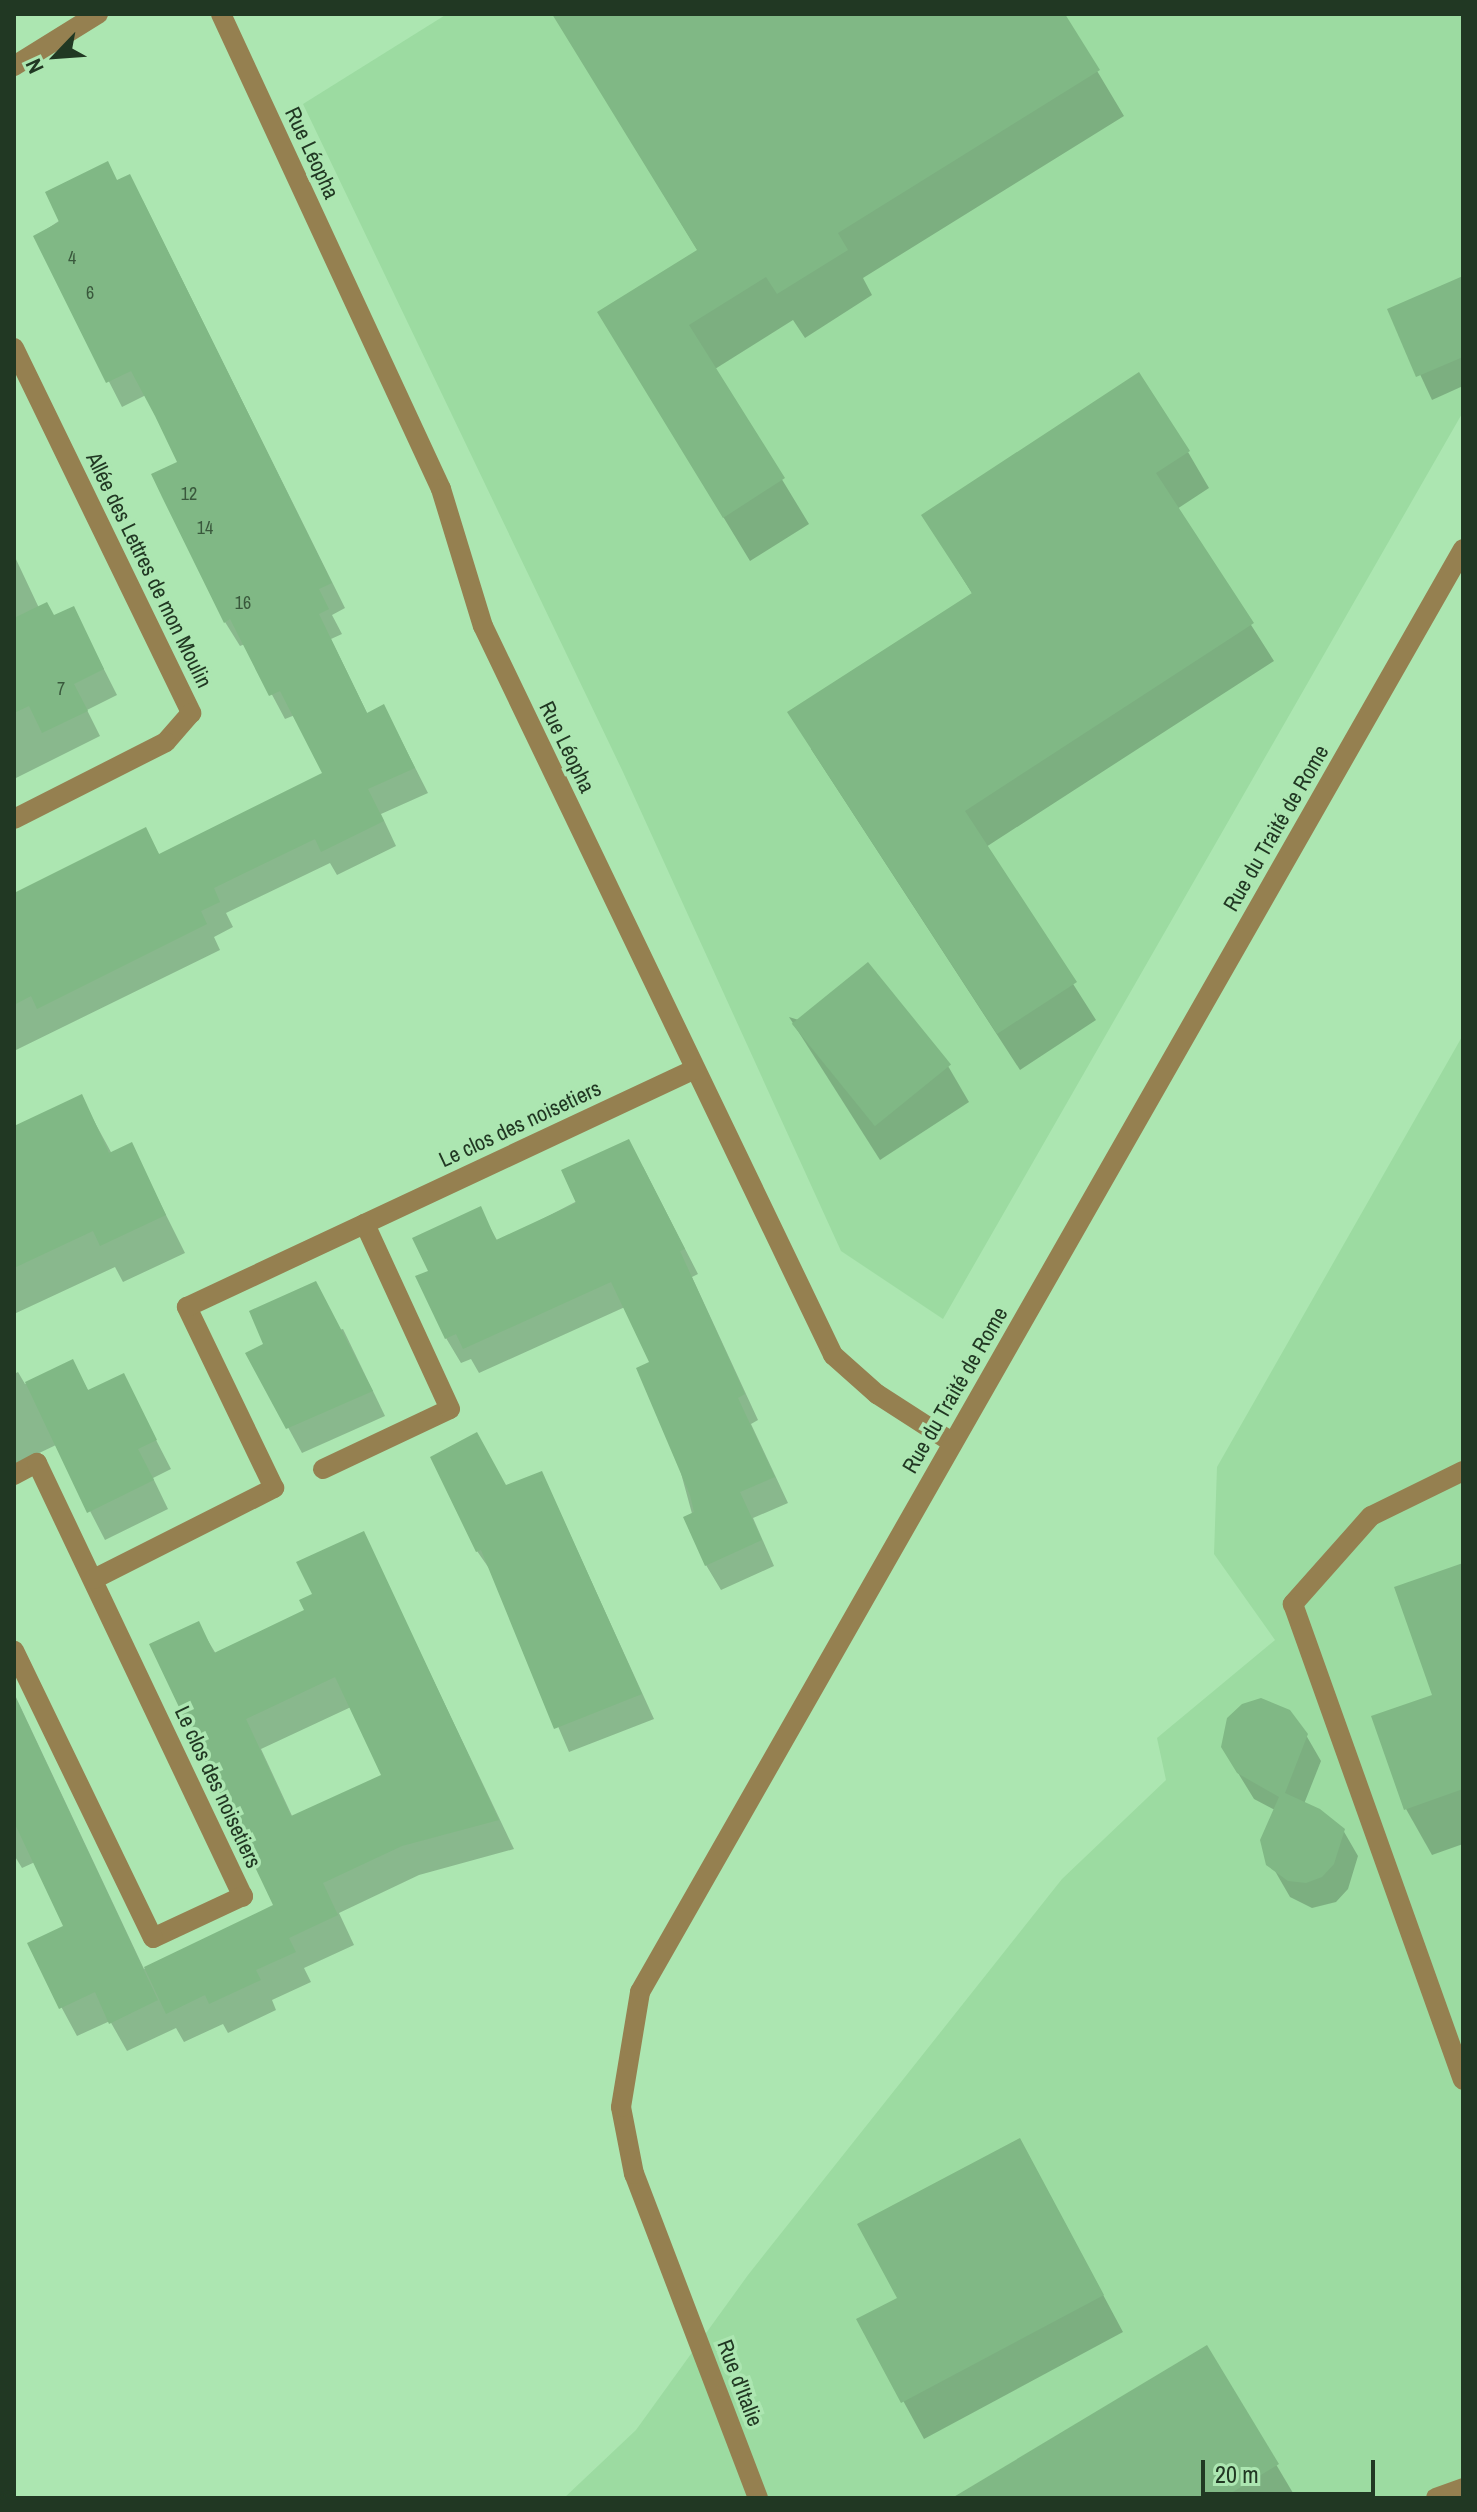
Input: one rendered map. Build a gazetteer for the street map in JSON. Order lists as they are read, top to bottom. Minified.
{"streets":{"street":["Rue Léopha","Allée des Lettres de mon Moulin","Rue du Traité de Rome","Le clos des noisetiers","Rue d'Italie"]},"crossings":[["Rue Léopha","Rue du Traité de Rome"],["Rue Léopha","Le clos des noisetiers"],["Rue du Traité de Rome","Rue d'Italie"]],"house_numbers":["4","6","12","14","16","7"],"scale_bar":"20 m","north":"bottom left"}
